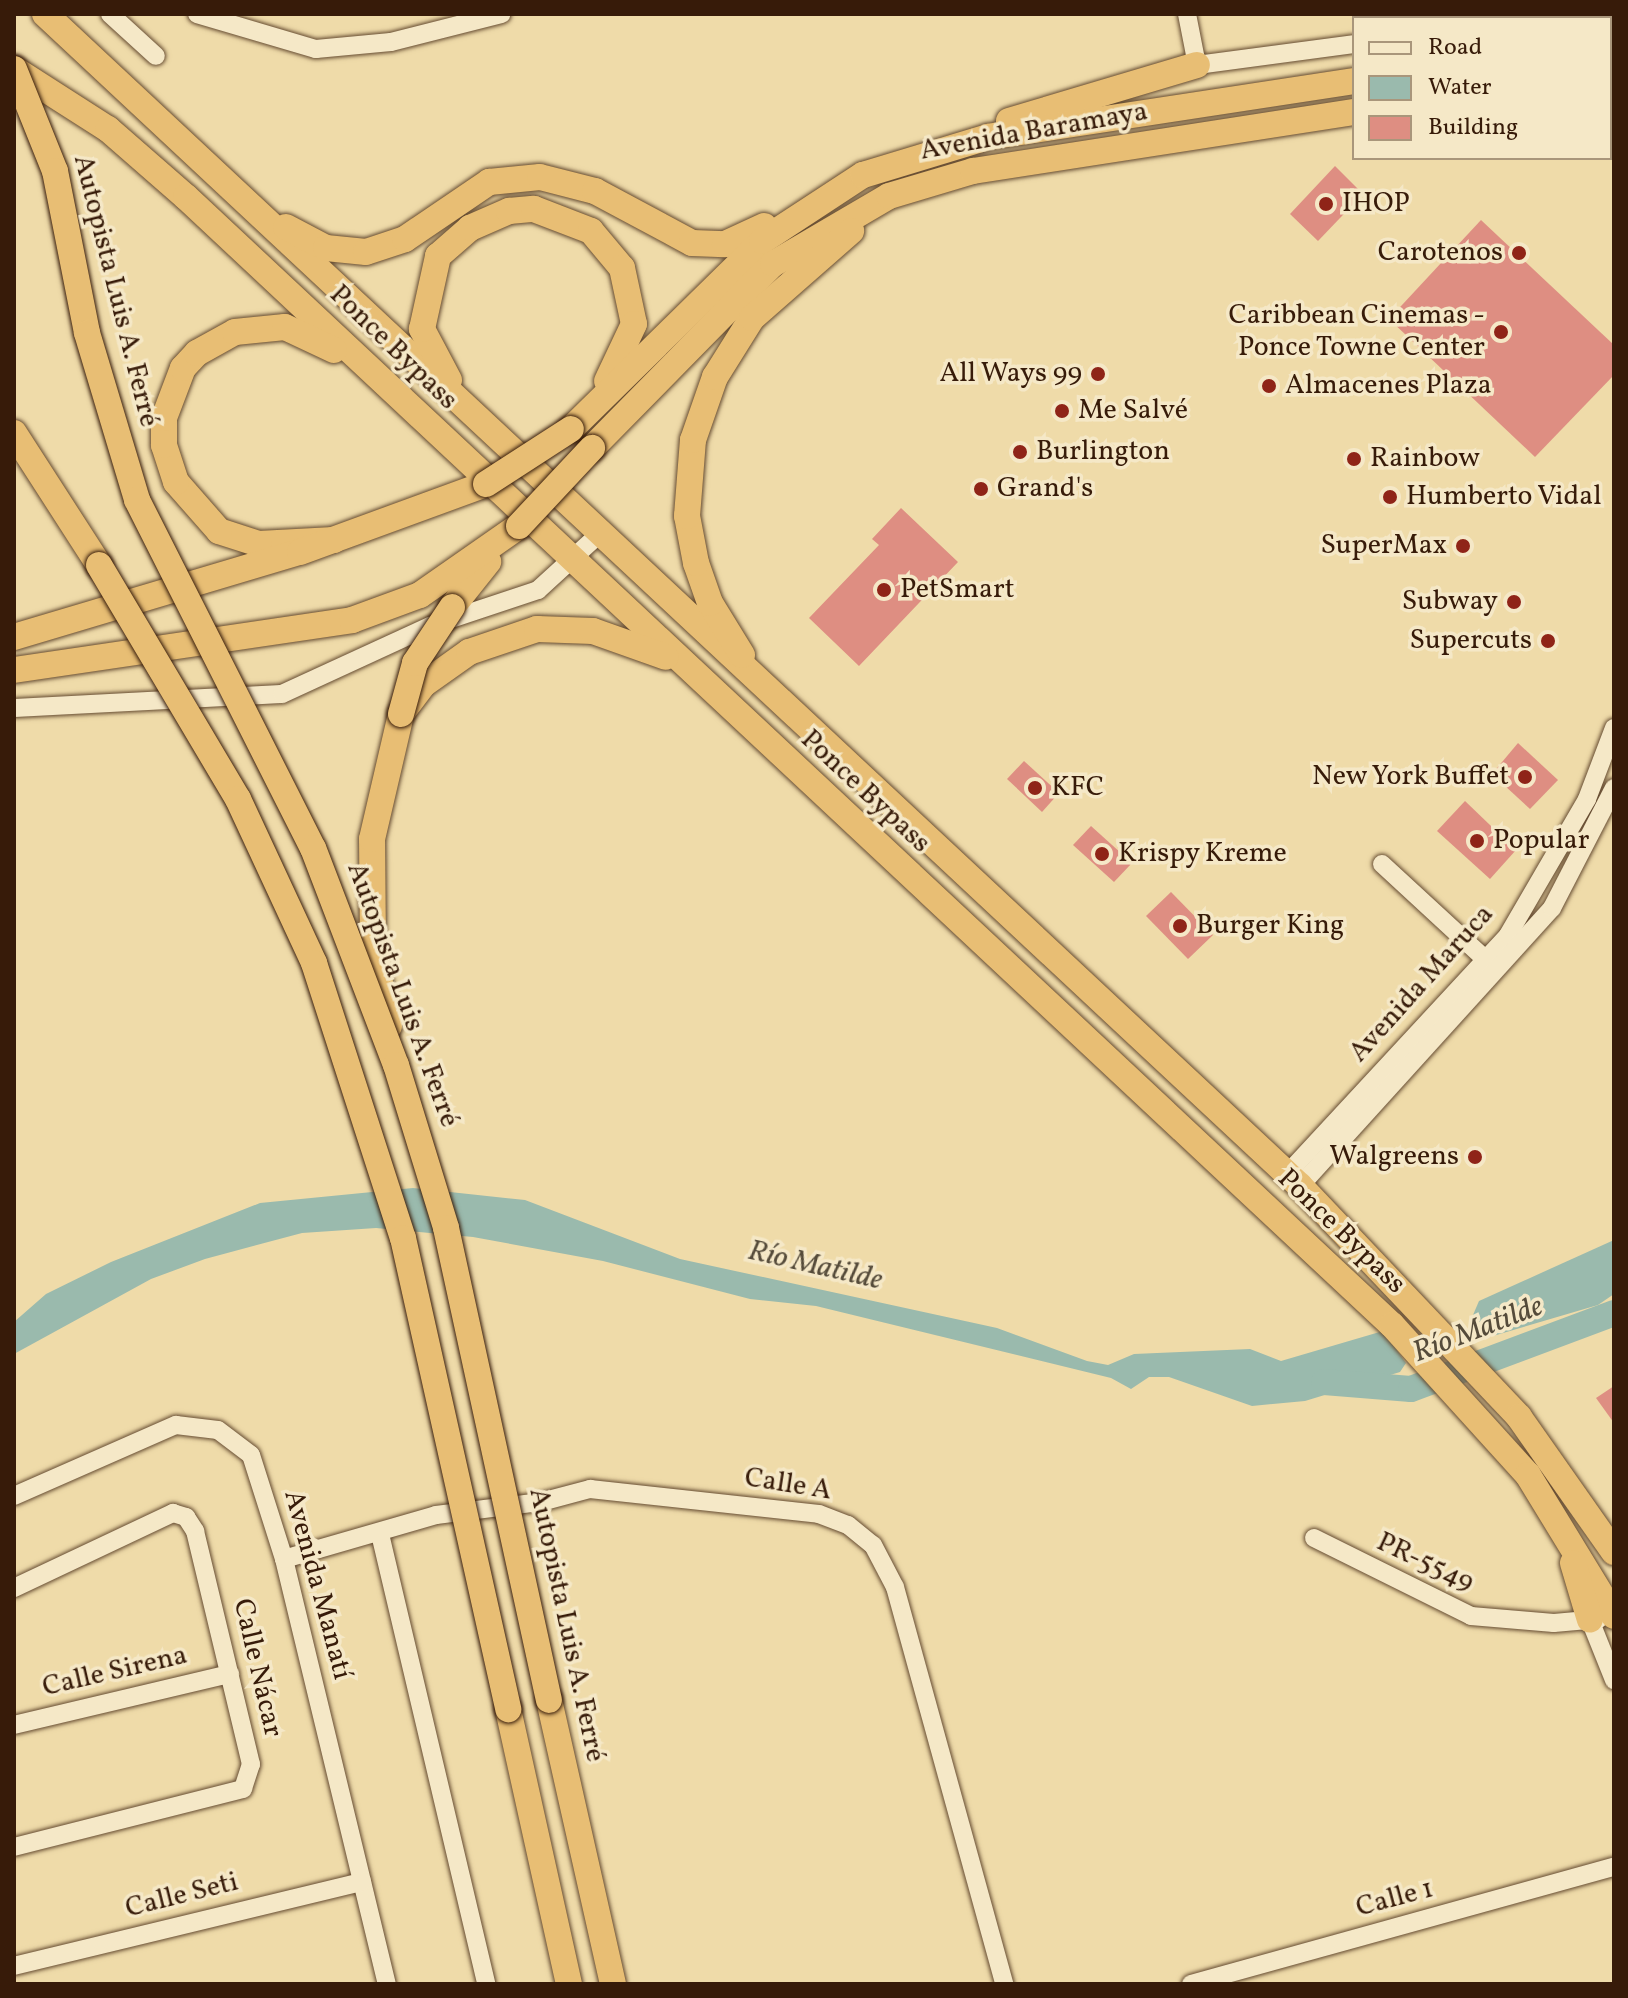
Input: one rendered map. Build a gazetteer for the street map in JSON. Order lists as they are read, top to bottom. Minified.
{"streets":{"highway":["Avenida Baramaya","Autopista Luis A. Ferré","Ponce Bypass"],"street":["Avenida Maruca","Calle A","PR-5549","Avenida Manatí","Calle Nácar","Calle Sirena","Calle Seti","Calle 1"]},"crossings":[["Autopista Luis A. Ferré","Ponce Bypass"],["Ponce Bypass","Avenida Maruca"],["Ponce Bypass","PR-5549"],["Calle A","Avenida Manatí"],["Avenida Manatí","Calle Seti"],["Calle Nácar","Calle Sirena"]],"water":["Río Matilde"],"places":["IHOP","Carotenos","Caribbean Cinemas - Ponce Towne Center","All Ways 99","Almacenes Plaza","Me Salvé","Burlington","Rainbow","Grand's","Humberto Vidal","SuperMax","PetSmart","Subway","Supercuts","New York Buffet","KFC","Popular","Krispy Kreme","Burger King","Walgreens"],"legend":["Road","Water","Building"]}
